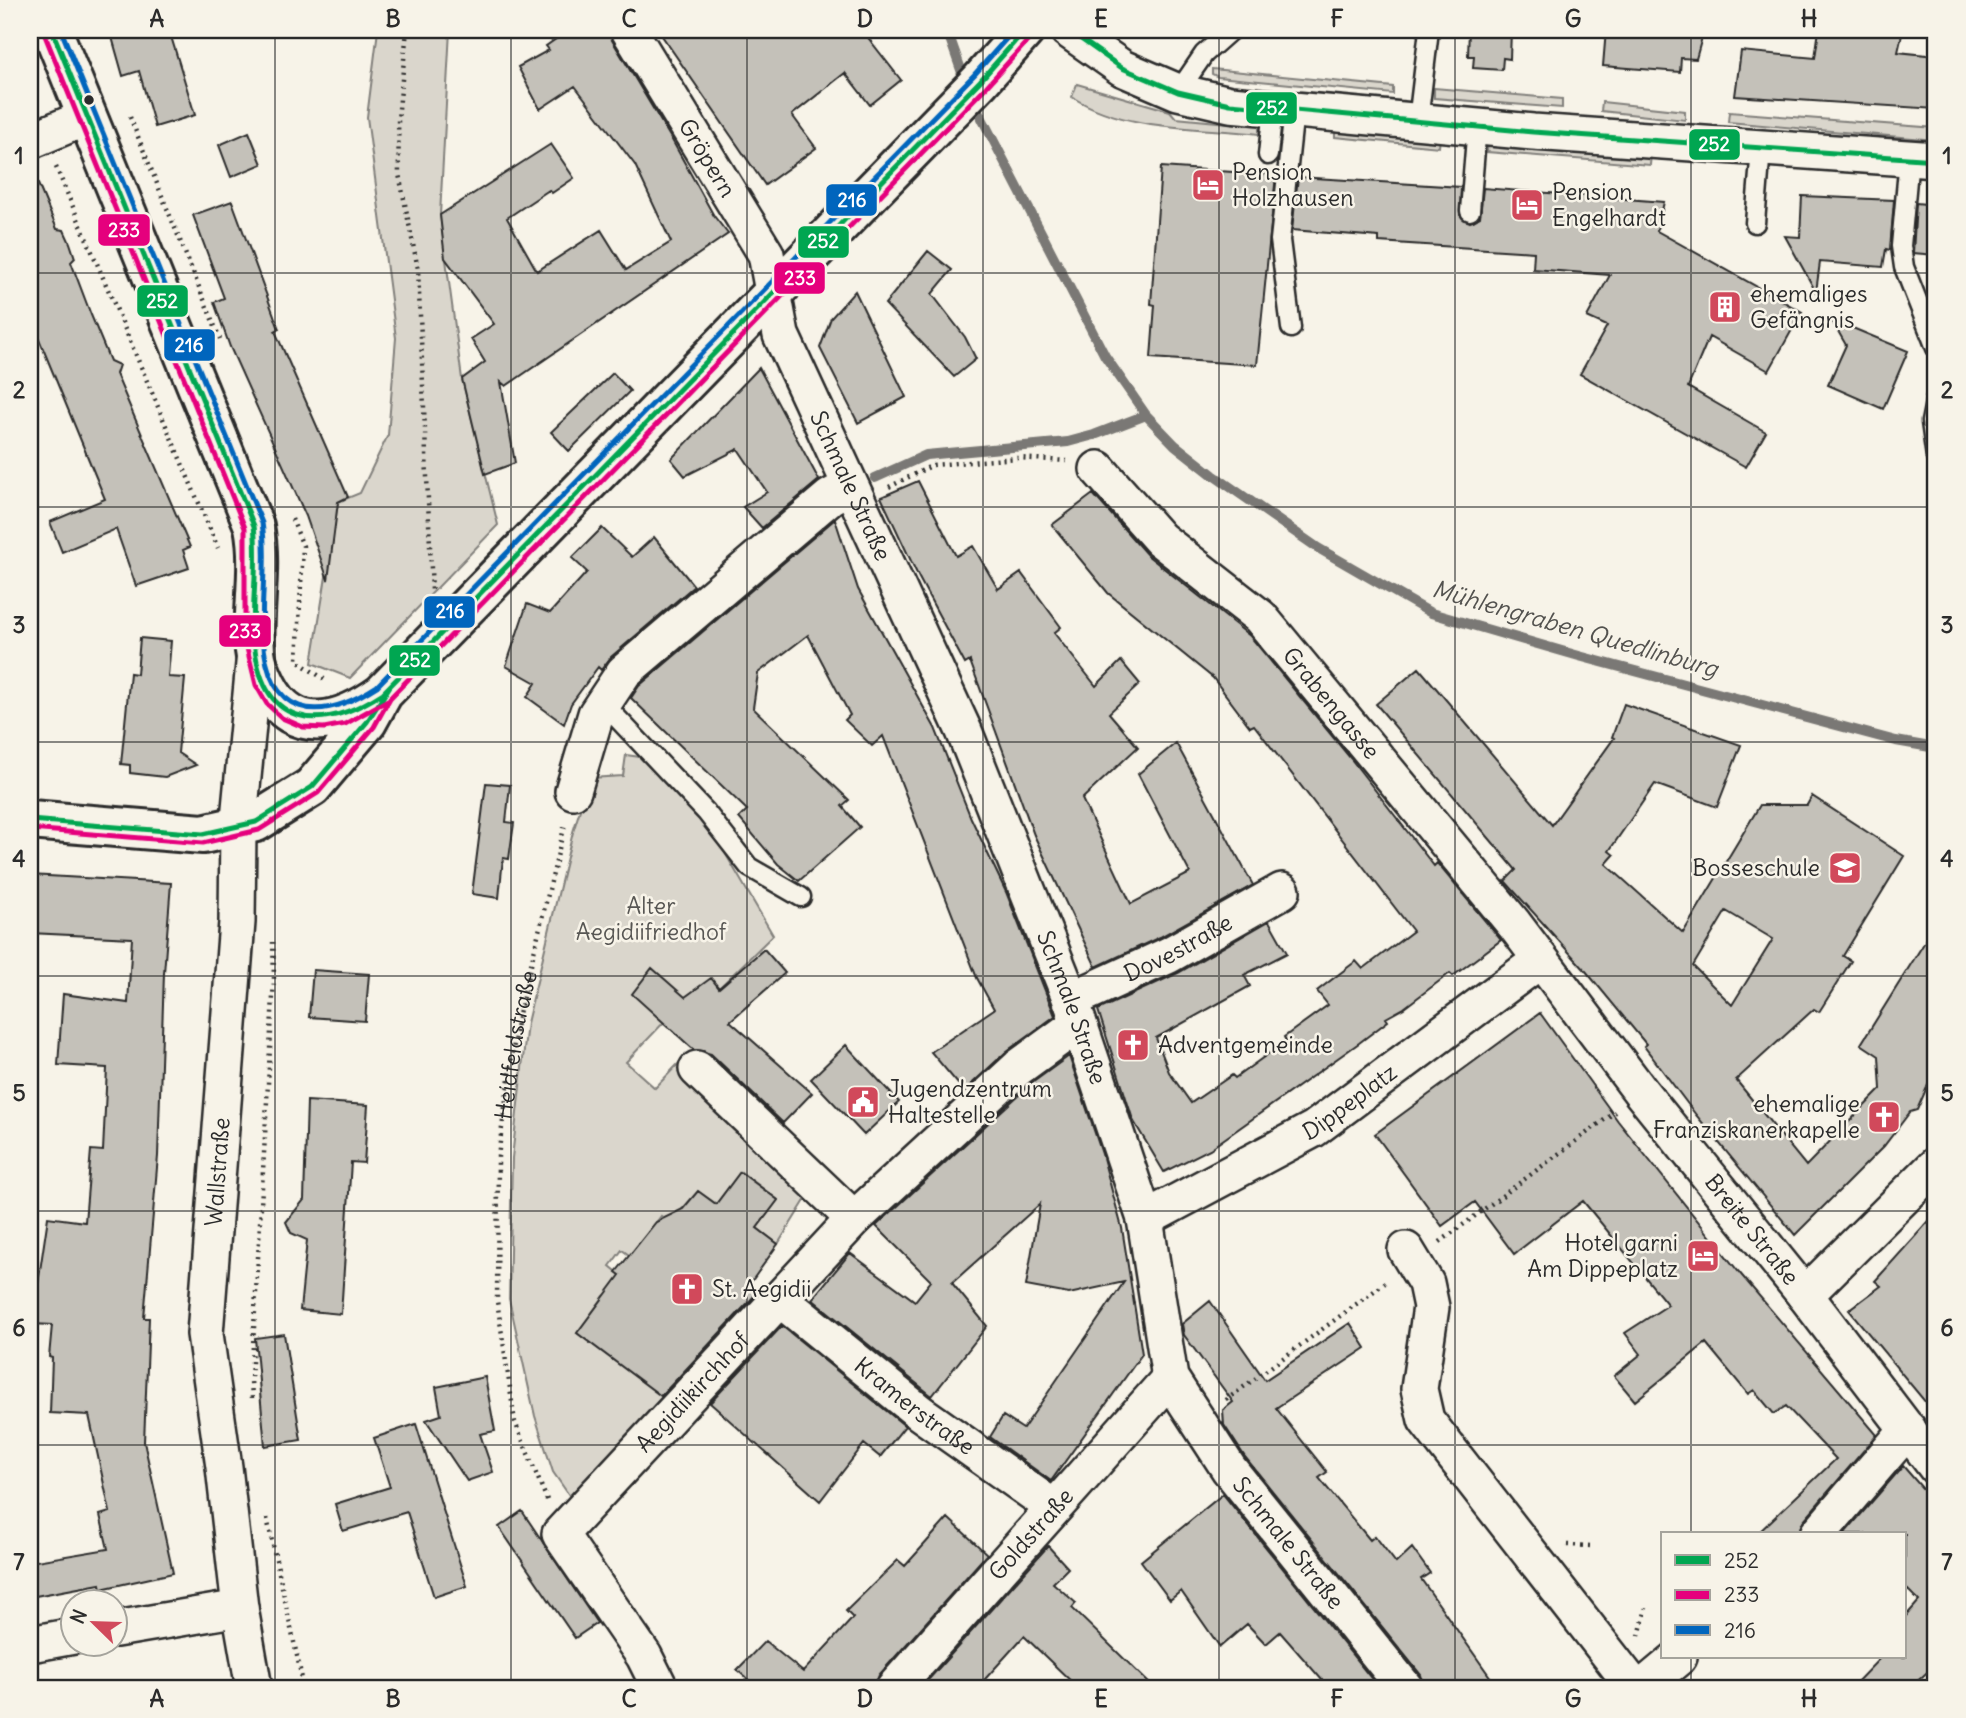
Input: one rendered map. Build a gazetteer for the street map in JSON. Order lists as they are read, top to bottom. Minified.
{"streets":{"main road":["Wallstraße"],"street":["Gröpern","Schmale Straße","Grabengasse","Dovestraße","Dippeplatz","Breite Straße","Aegidiikirchhof","Kramerstraße","Goldstraße"],"path":["Heidfeldstraße"]},"crossings":[["Gröpern","Schmale Straße"],["Schmale Straße","Dovestraße"],["Schmale Straße","Dippeplatz"],["Schmale Straße","Aegidiikirchhof"],["Schmale Straße","Goldstraße"],["Grabengasse","Dippeplatz"],["Grabengasse","Breite Straße"],["Dovestraße","Aegidiikirchhof"],["Heidfeldstraße","Aegidiikirchhof"],["Dippeplatz","Breite Straße"],["Aegidiikirchhof","Kramerstraße"],["Kramerstraße","Goldstraße"]],"water":["Mühlengraben Quedlinburg"],"parks":["Alter Aegidiifriedhof"],"places":{"hotel":["Pension Holzhausen","Pension Engelhardt","Hotel garni Am Dippeplatz"],"building":["ehemaliges Gefängnis"],"school or university":["Bosseschule"],"church":["Adventgemeinde","ehemalige Franziskanerkapelle","St. Aegidii"],"public building":["Jugendzentrum Haltestelle"]},"lines":["transit line 252","transit line 216","transit line 233"],"legend":["252","233","216"],"north":"top left","grid":{"columns":["A","B","C","D","E","F","G","H"],"rows":["1","2","3","4","5","6","7"]}}
